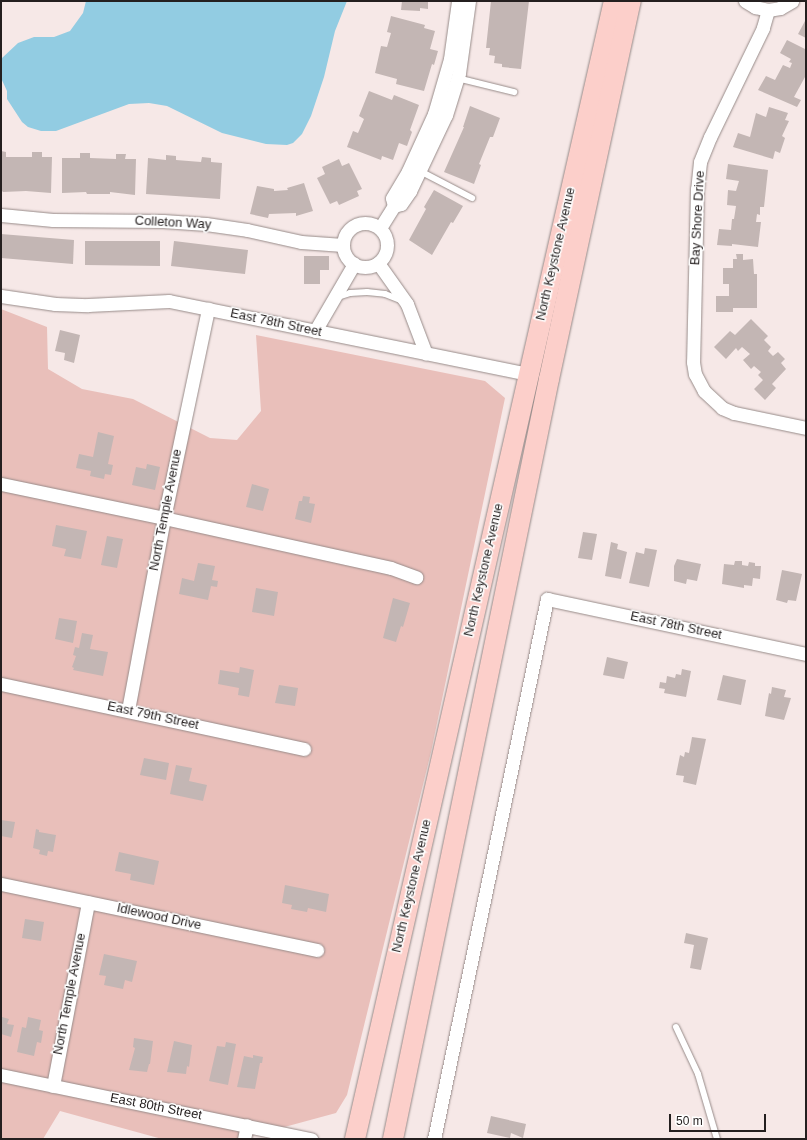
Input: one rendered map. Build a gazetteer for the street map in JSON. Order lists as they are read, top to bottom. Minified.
{"streets":{"main road":["North Keystone Avenue"],"street":["Bay Shore Drive","Colleton Way","East 78th Street","North Temple Avenue","East 79th Street","Idlewood Drive","East 80th Street"]},"crossings":[["North Keystone Avenue","East 78th Street"],["East 78th Street","North Temple Avenue"],["North Temple Avenue","East 79th Street"],["North Temple Avenue","Idlewood Drive"],["North Temple Avenue","East 80th Street"]],"scale_bar":"50 m"}
